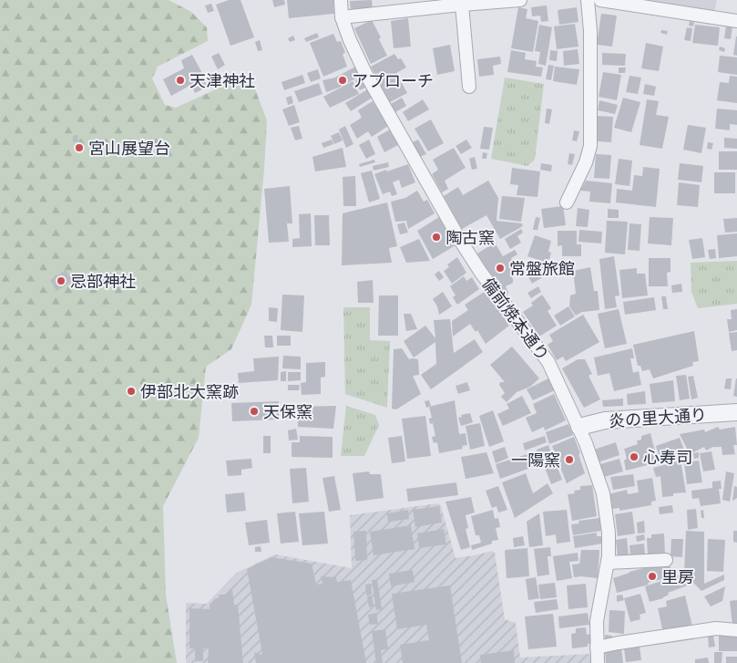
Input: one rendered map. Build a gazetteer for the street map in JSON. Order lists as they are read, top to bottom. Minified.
{"streets":{"street":["備前焼本通り","炎の里大通り"]},"crossings":[["備前焼本通り","炎の里大通り"]],"places":["天津神社","アプローチ","宮山展望台","陶古窯","常盤旅館","忌部神社","伊部北大窯跡","天保窯","心寿司","一陽窯","里房"]}
